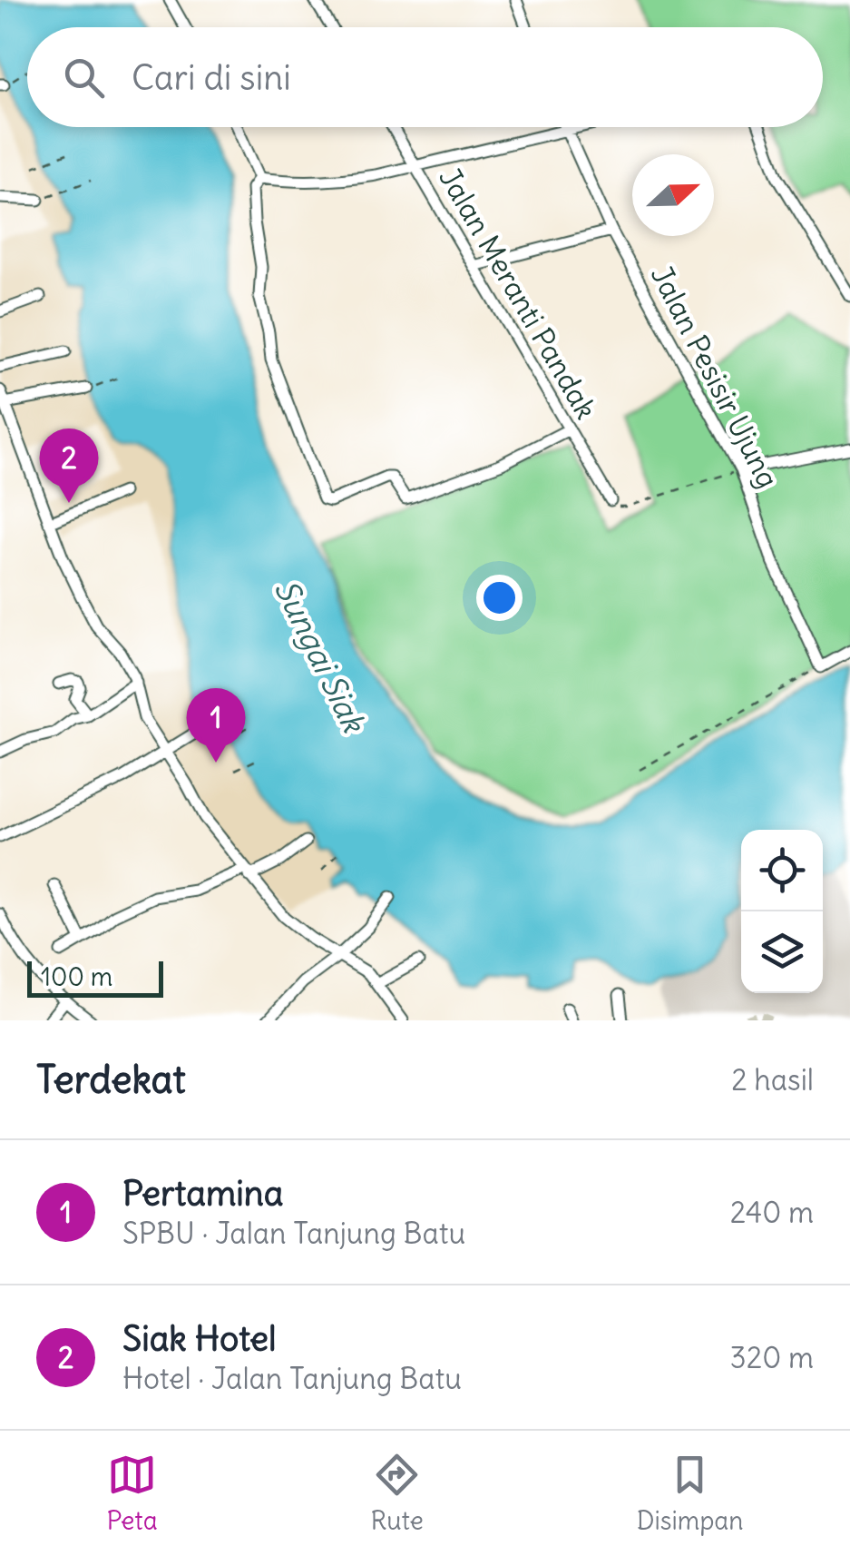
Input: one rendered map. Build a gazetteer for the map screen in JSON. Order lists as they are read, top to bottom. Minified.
{"streets":{"street":["Jalan Meranti Pandak","Jalan Pesisir Ujung"]},"water":["Sungai Siak"],"scale_bar":"100 m","north":"right","page":{"search":"Cari di sini","pins":["2","1"],"scale":"100 m","heading":["Terdekat","2 hasil"],"list":[{"mark":"1","name":"Pertamina","note":"SPBU · Jalan Tanjung Batu","value":"240 m"},{"mark":"2","name":"Siak Hotel","note":"Hotel · Jalan Tanjung Batu","value":"320 m"}],"nav":["Peta","Rute","Disimpan"]}}
